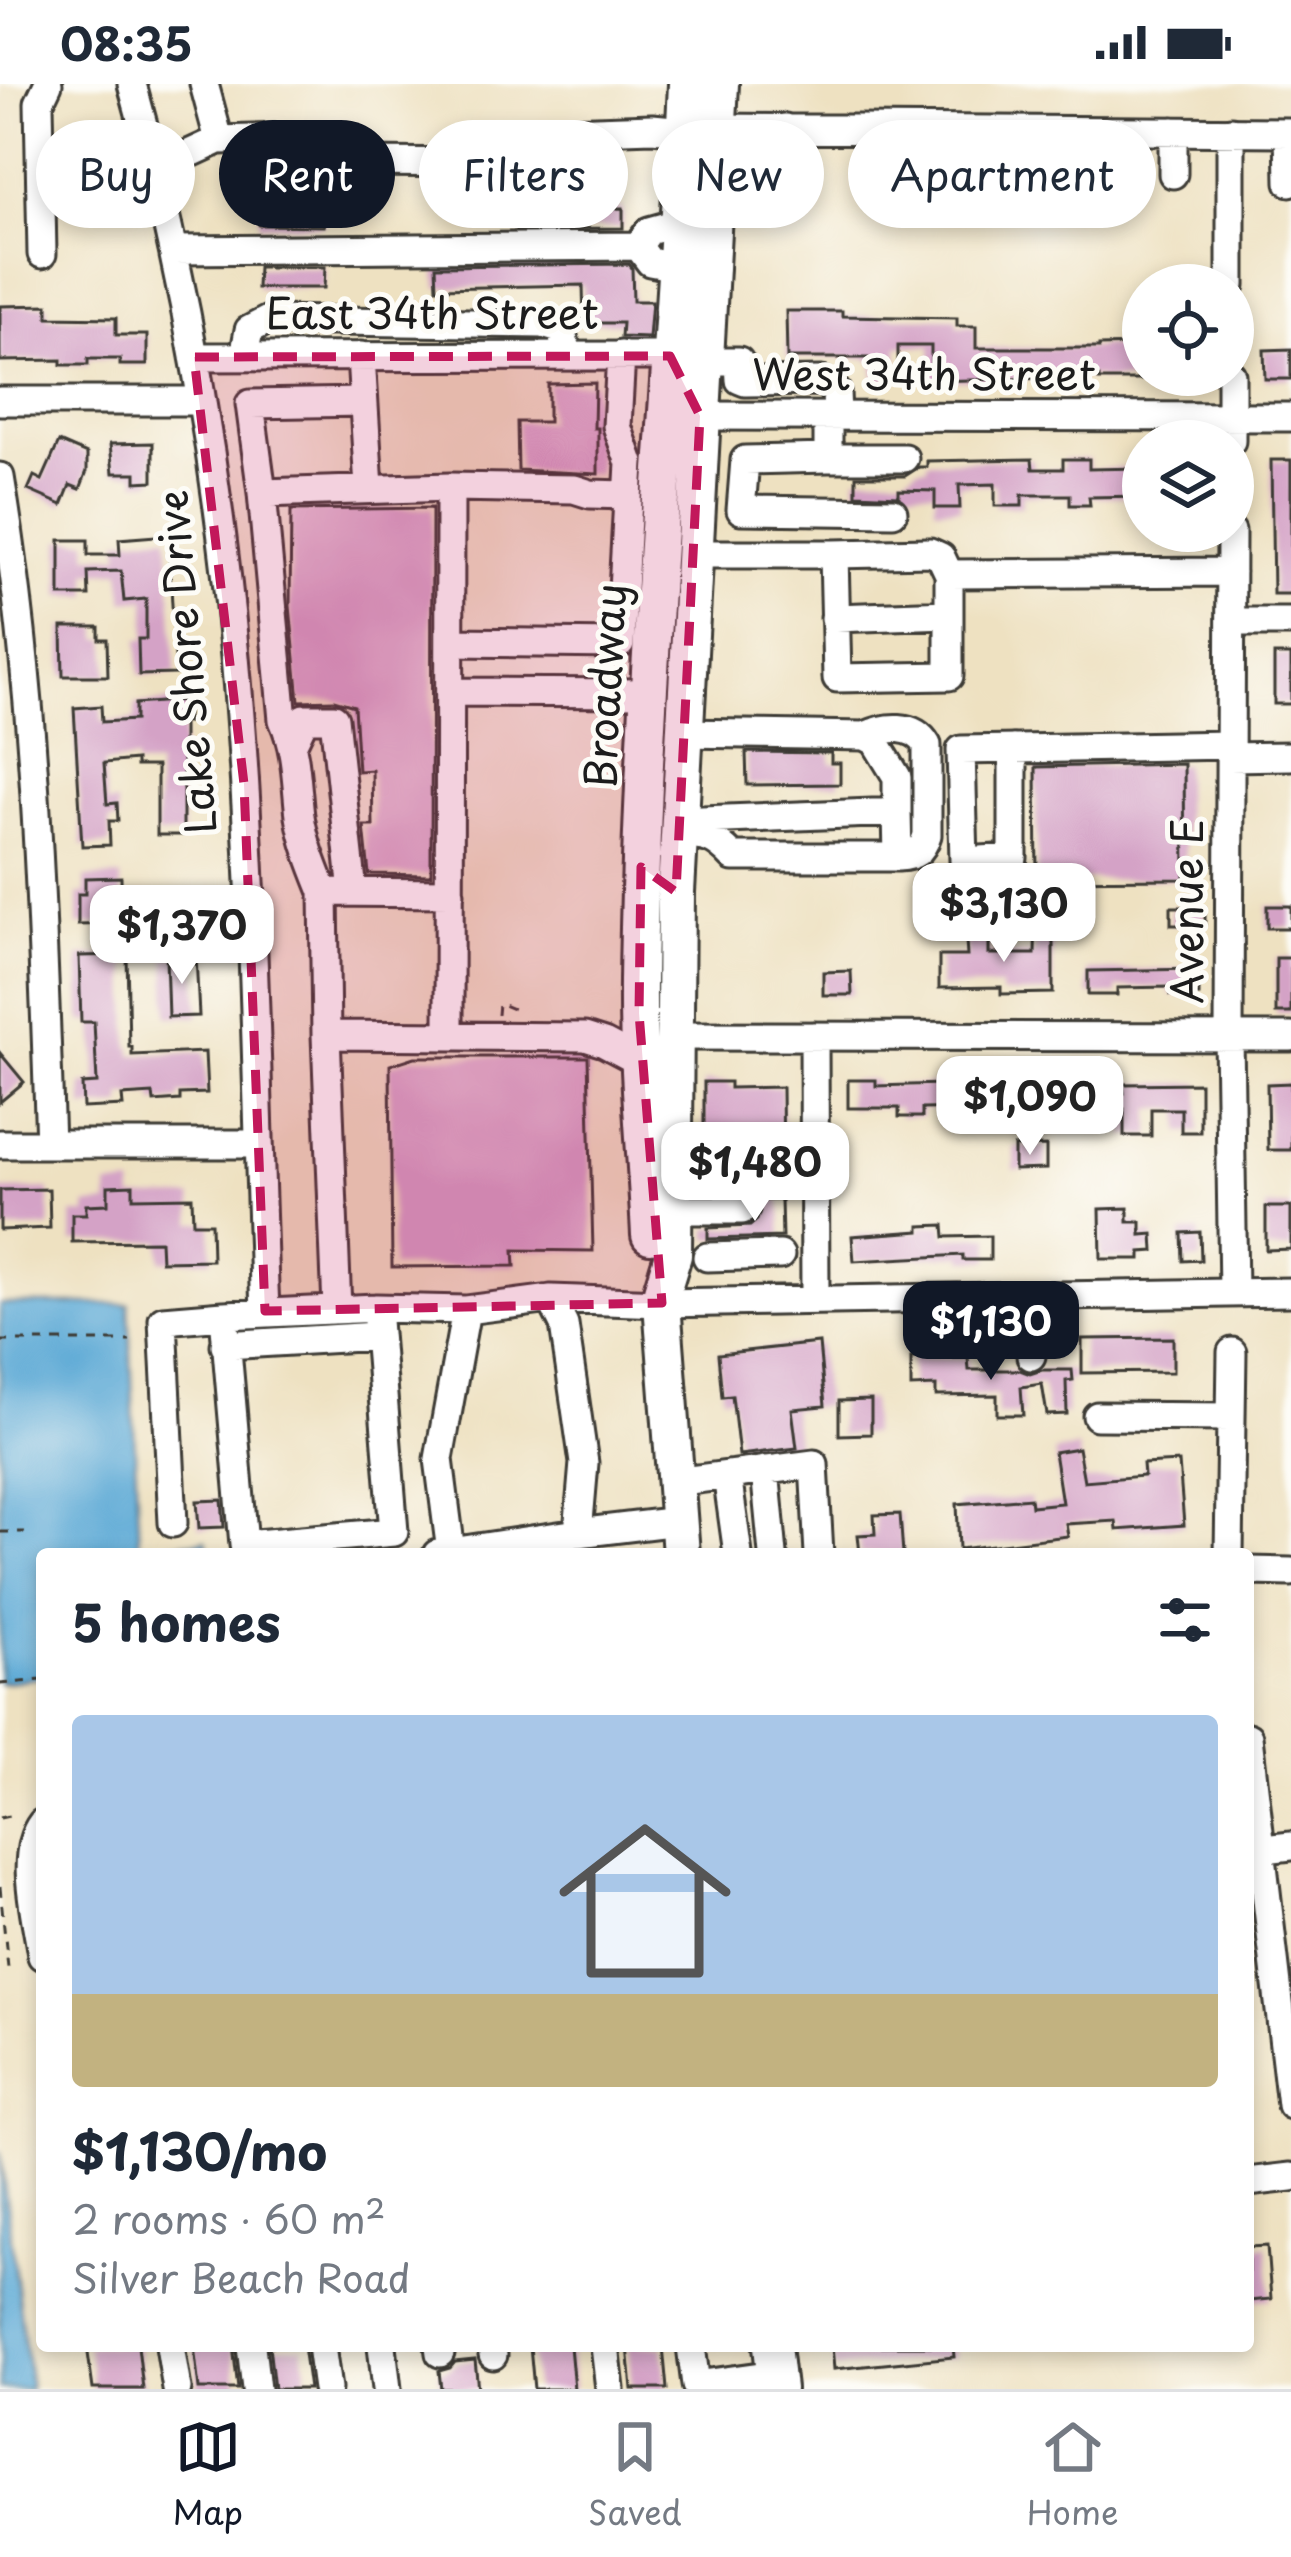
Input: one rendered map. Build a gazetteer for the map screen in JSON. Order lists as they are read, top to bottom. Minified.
{"streets":{"main road":["Broadway"],"street":["East 34th Street","West 34th Street","Lake Shore Drive","Avenue E"]},"crossings":[["East 34th Street","Lake Shore Drive"],["East 34th Street","Broadway"],["West 34th Street","Broadway"]],"page":{"status":"08:35","chip":["Buy","Rent","Filters","New","Apartment"],"price":["$3,130","$1,370","$1,090","$1,480","$1,130"],"heading":"5 homes","list":[{"name":"$1,130/mo","note":"2 rooms · 60 m² · Silver Beach Road"}],"tabs":["Map","Saved","Home"]}}
